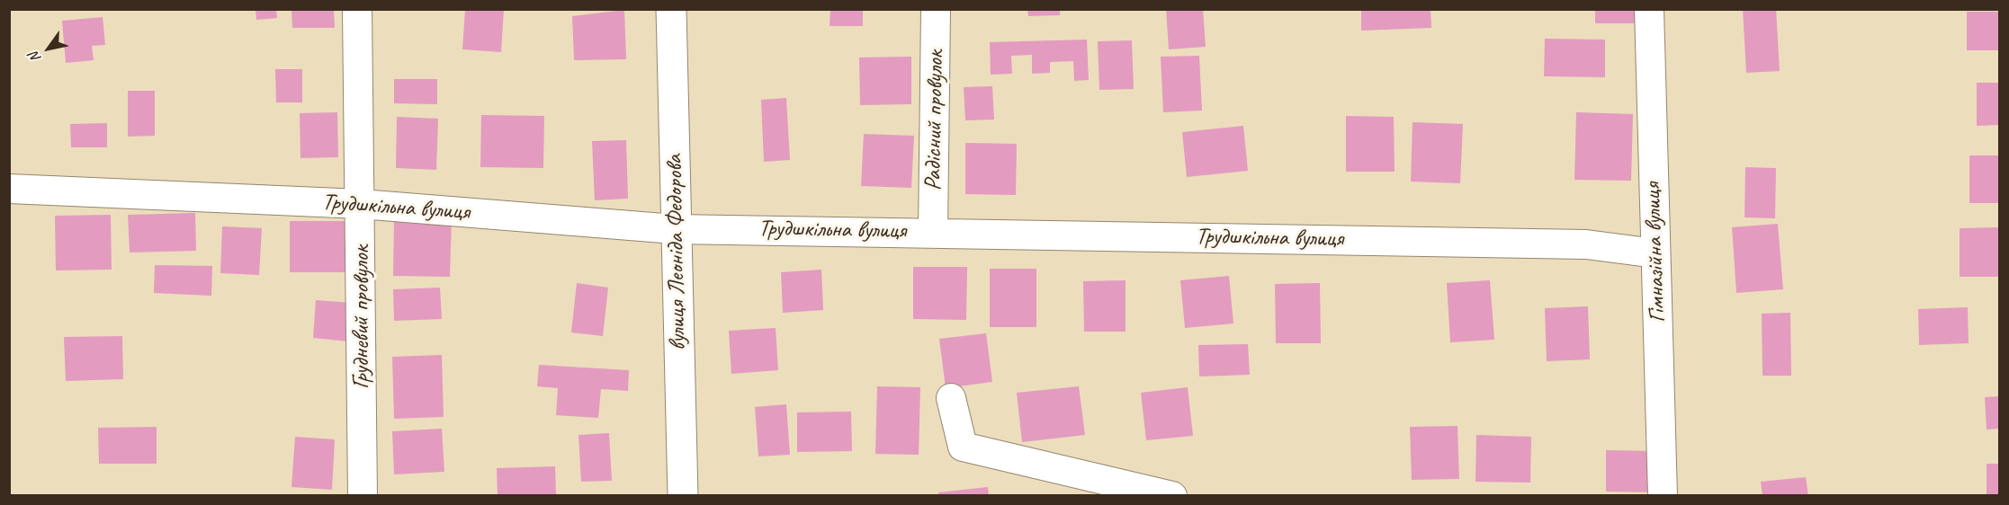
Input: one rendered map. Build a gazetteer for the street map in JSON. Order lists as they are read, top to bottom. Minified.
{"streets":{"street":["Радісний провулок","Трудшкільна вулиця","вулиця Леоніда Федорова","Гімназійна вулиця","Грудневий провулок"]},"crossings":[["Радісний провулок","Трудшкільна вулиця"],["Трудшкільна вулиця","вулиця Леоніда Федорова"],["Трудшкільна вулиця","Гімназійна вулиця"],["Трудшкільна вулиця","Грудневий провулок"]],"north":"bottom left"}
